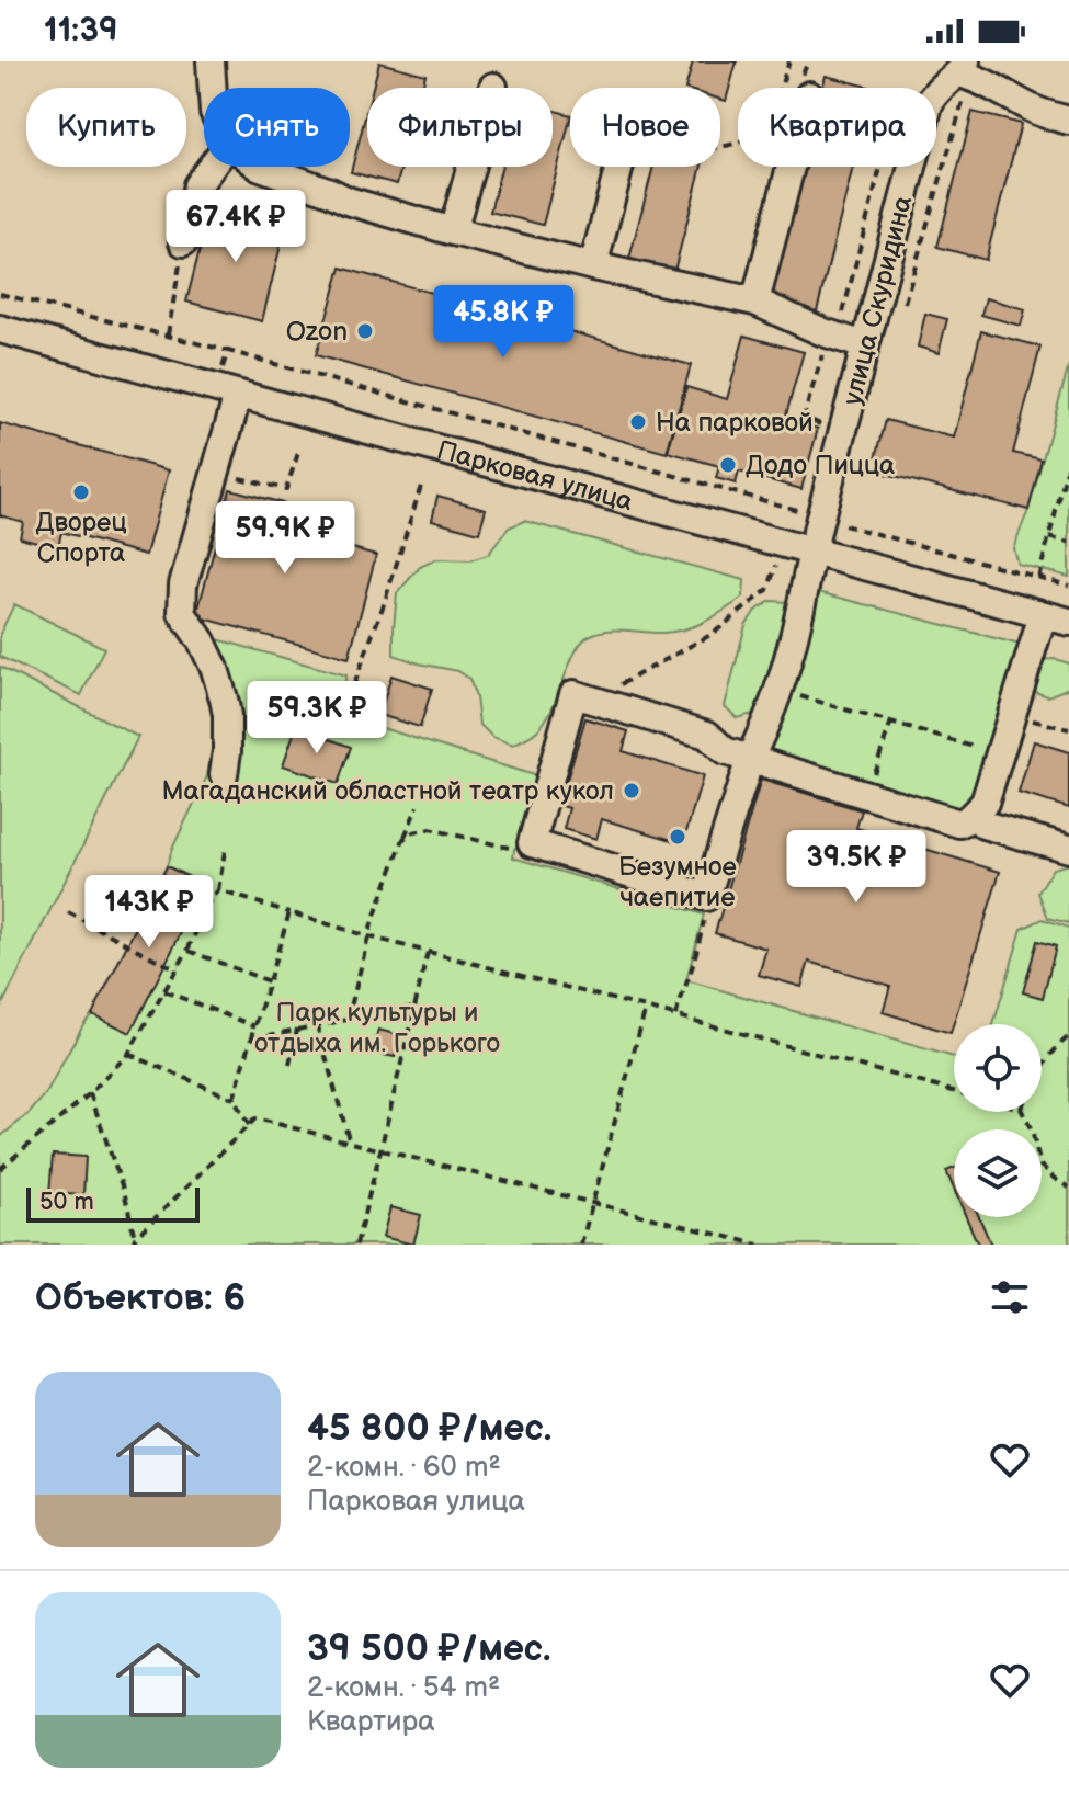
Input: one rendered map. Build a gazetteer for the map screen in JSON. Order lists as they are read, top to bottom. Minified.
{"streets":{"street":["улица Скуридина","Парковая улица"]},"crossings":[["улица Скуридина","Парковая улица"]],"parks":["Парк культуры и отдыха им. Горького"],"places":["Ozon","На парковой","Додо Пицца","Дворец Спорта","Магаданский областной театр кукол","Безумное чаепитие"],"scale_bar":"50 m","page":{"status":"11:39","chip":["Купить","Снять","Фильтры","Новое","Квартира"],"price":["67.4K ₽","45.8K ₽","59.9K ₽","59.3K ₽","39.5K ₽","143K ₽"],"scale":"50 m","heading":"Объектов: 6","list":[{"name":"45 800 ₽/мес.","note":"2-комн. · 60 m² · Парковая улица"},{"name":"39 500 ₽/мес.","note":"2-комн. · 54 m² · Квартира"}]}}
